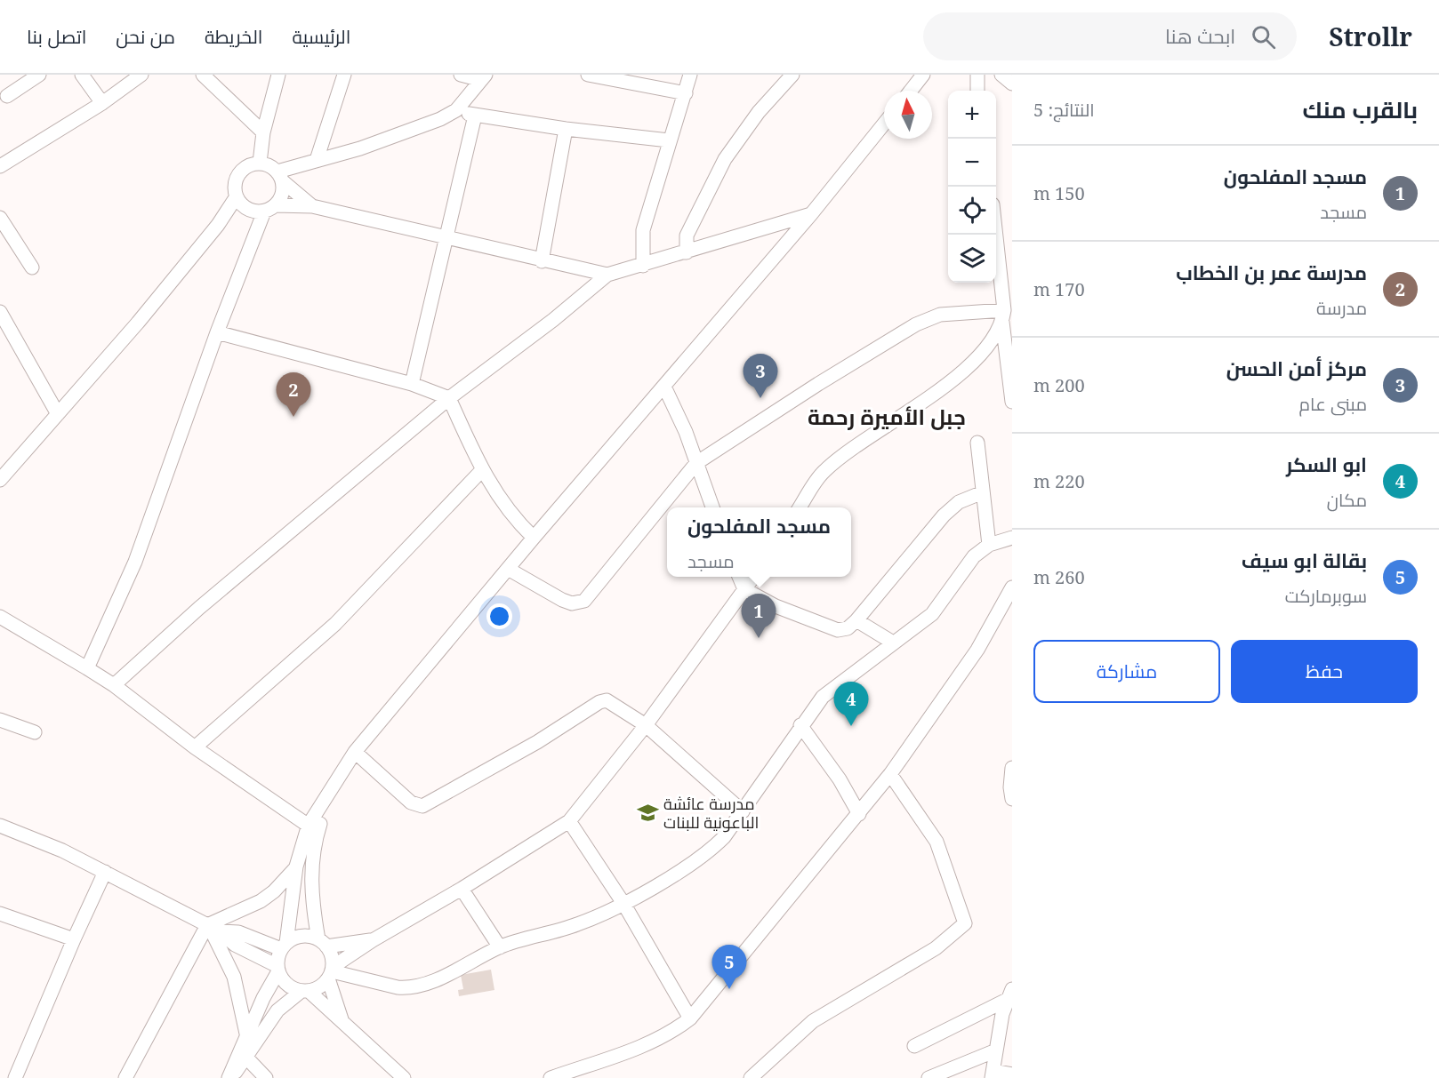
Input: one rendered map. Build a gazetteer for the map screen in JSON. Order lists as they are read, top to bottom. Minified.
{"districts":["جبل الأميرة رحمة"],"places":{"school or university":["مدرسة عائشة الباعونية للبنات"]},"north":"top","page":{"header":"Strollr","search":"ابحث هنا","nav":["الرئيسية","الخريطة","من نحن","اتصل بنا"],"heading":["بالقرب منك","النتائج: 5"],"map_buttons":["+","−"],"list":[{"mark":"1","name":"مسجد المفلحون","note":"مسجد","value":"150 m"},{"mark":"2","name":"مدرسة عمر بن الخطاب","note":"مدرسة","value":"170 m"},{"mark":"3","name":"مركز أمن الحسن","note":"مبنى عام","value":"200 m"},{"mark":"4","name":"ابو السكر","note":"مكان","value":"220 m"},{"mark":"5","name":"بقالة ابو سيف","note":"سوبرماركت","value":"260 m"}],"pins":["3","2","1","4","5"],"popup":["مسجد المفلحون","مسجد"],"buttons":["حفظ","مشاركة"]}}
